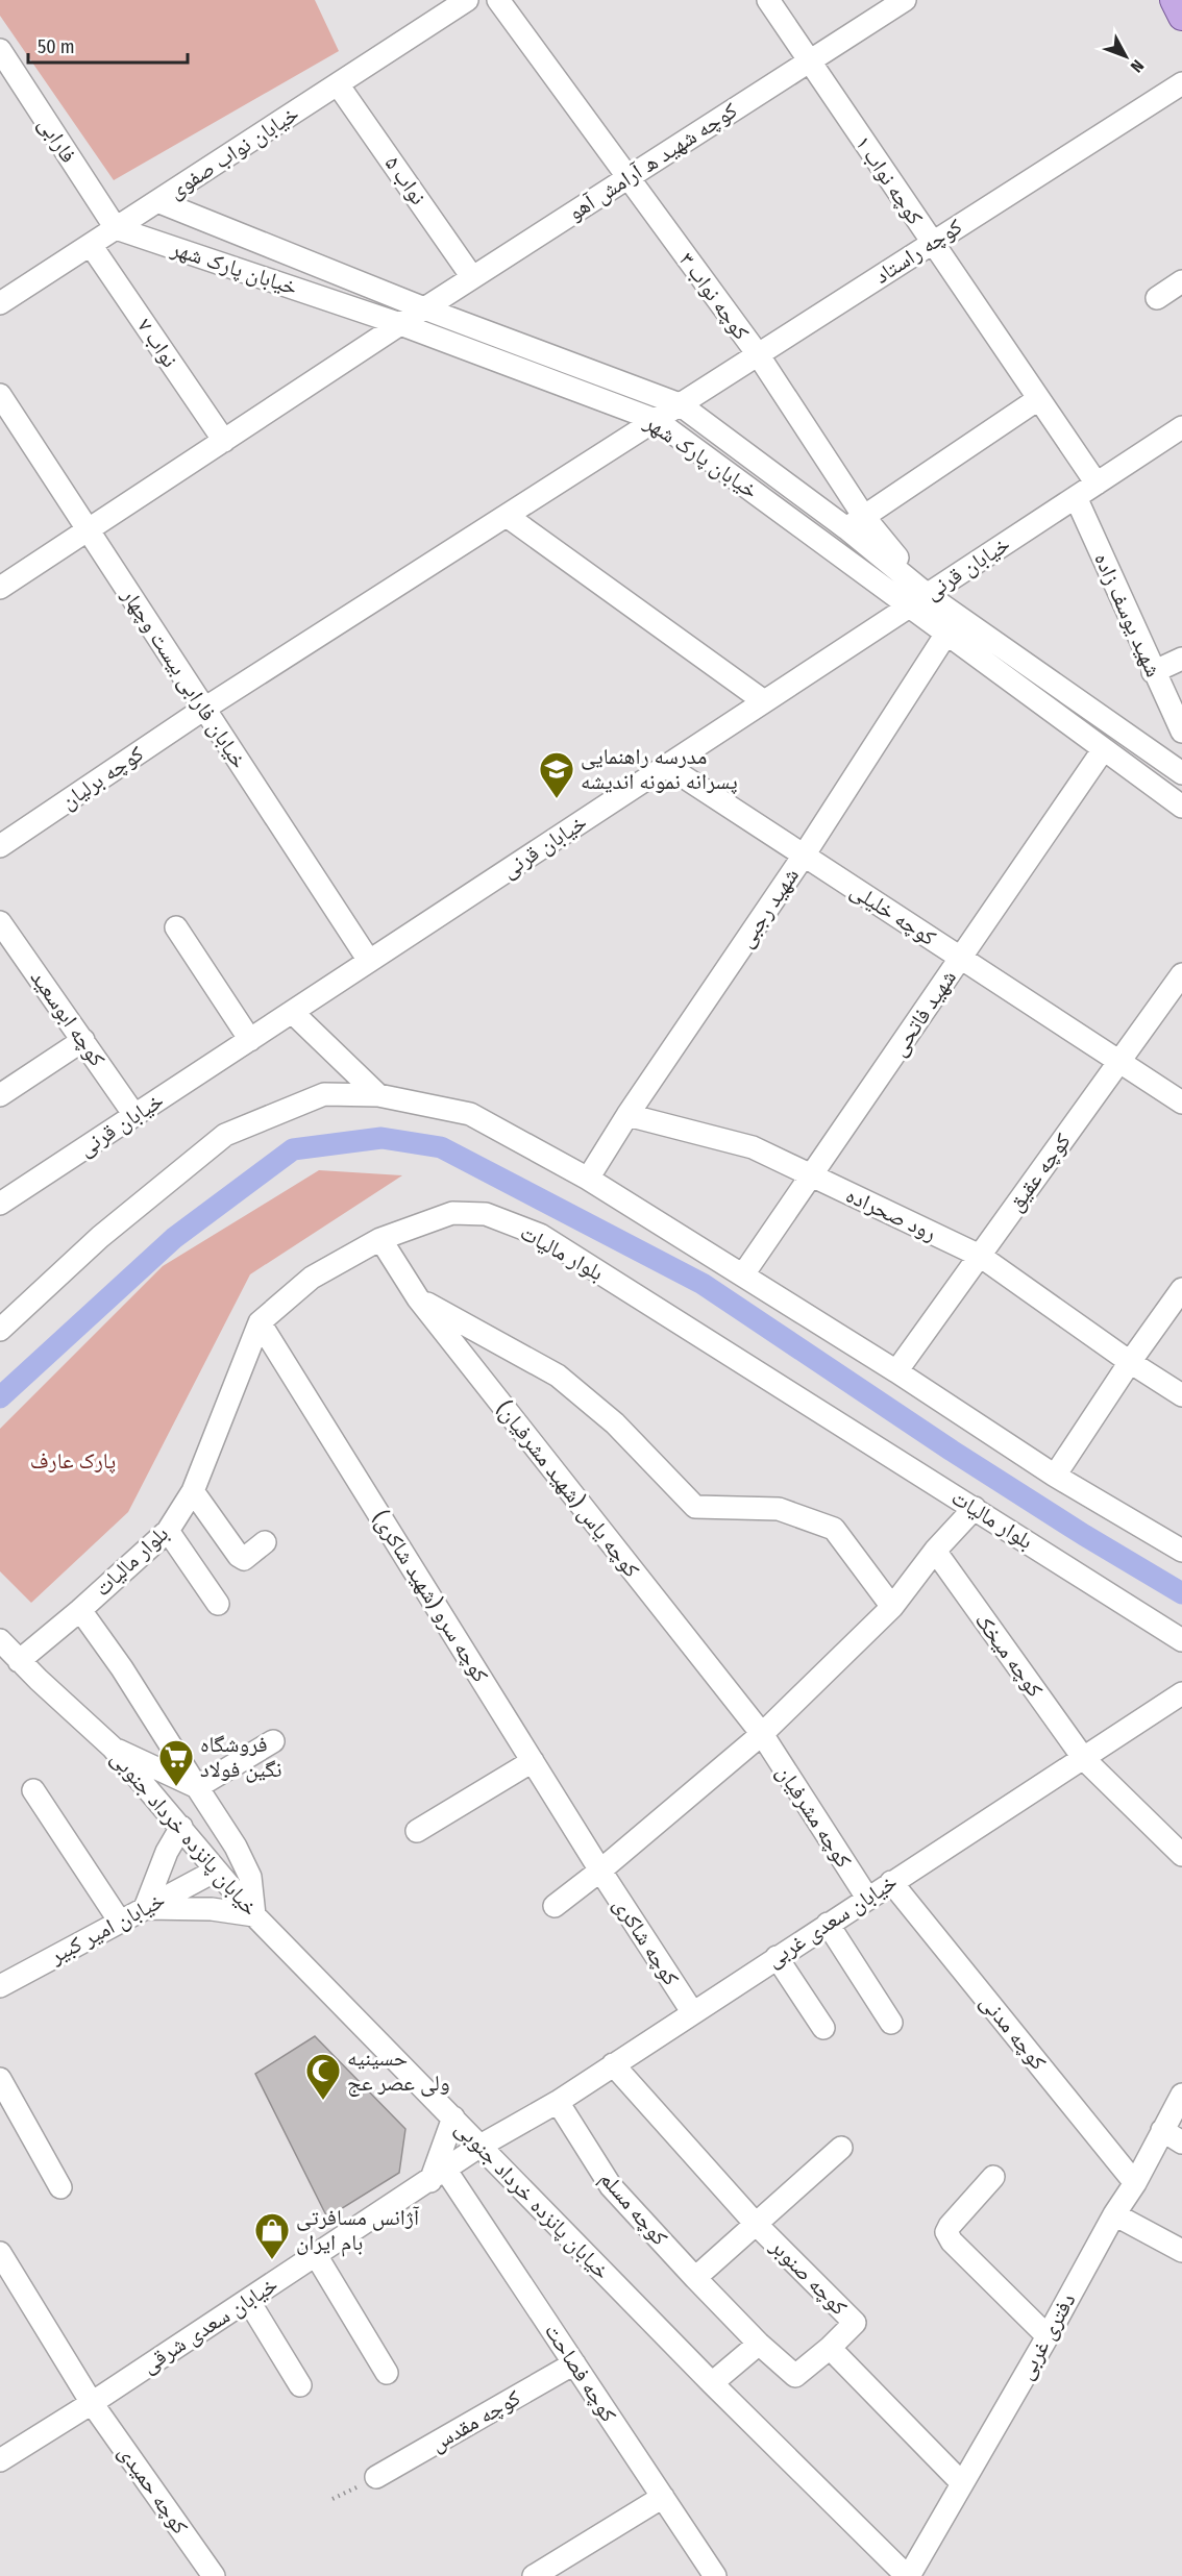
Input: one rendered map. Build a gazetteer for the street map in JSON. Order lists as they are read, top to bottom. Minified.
{"streets":{"street":["فارابی","خیابان نواب صفوی","کوچه شهید ه آرامش آهو","نواب ۵","کوچه نواب ۱","کوچه راستاد","خیابان پارک شهر","کوچه نواب ۳","نواب ۷","خیابان قرنی","شهید یوسف زاده","خیابان فارابی بیست وچهار","کوچه برلیان","شهید رجبی","کوچه خلیلی","شهید فاتحی","کوچه ابوسعید","کوچه عقیق","رود صحراده","بلوار مالیات","کوچه یاس (شهید مشرفیان)","کوچه سرو (شهید شاکری)","کوچه میخک","کوچه مشرفیان","خیابان پانزده خرداد جنوبی","خیابان سعدی غربی","خیابان امیر کبیر","کوچه شاکری","کوچه مدنی","کوچه مسلم","کوچه صنوبر","خیابان سعدی شرقی","دفتری غربی","کوچه فصاحت","کوچه مقدس","کوچه حمیدی"]},"crossings":[["فارابی","خیابان نواب صفوی"],["فارابی","خیابان پارک شهر"],["خیابان نواب صفوی","نواب ۵"],["خیابان نواب صفوی","خیابان پارک شهر"],["خیابان نواب صفوی","نواب ۷"],["کوچه شهید ه آرامش آهو","نواب ۵"],["کوچه شهید ه آرامش آهو","کوچه نواب ۱"],["کوچه شهید ه آرامش آهو","خیابان پارک شهر"],["کوچه شهید ه آرامش آهو","کوچه نواب ۳"],["کوچه شهید ه آرامش آهو","نواب ۷"],["کوچه شهید ه آرامش آهو","خیابان فارابی بیست وچهار"],["کوچه نواب ۱","کوچه راستاد"],["کوچه نواب ۱","خیابان قرنی"],["کوچه راستاد","خیابان پارک شهر"],["کوچه راستاد","کوچه نواب ۳"],["کوچه راستاد","کوچه برلیان"],["خیابان پارک شهر","کوچه نواب ۳"],["خیابان پارک شهر","خیابان قرنی"],["خیابان پارک شهر","شهید رجبی"],["خیابان پارک شهر","شهید فاتحی"],["کوچه نواب ۳","خیابان قرنی"],["خیابان قرنی","شهید یوسف زاده"],["خیابان قرنی","خیابان فارابی بیست وچهار"],["خیابان قرنی","کوچه خلیلی"],["خیابان قرنی","کوچه ابوسعید"],["خیابان فارابی بیست وچهار","کوچه برلیان"],["شهید رجبی","کوچه خلیلی"],["شهید رجبی","رود صحراده"],["کوچه خلیلی","شهید فاتحی"],["کوچه خلیلی","کوچه عقیق"],["شهید فاتحی","رود صحراده"],["کوچه عقیق","رود صحراده"],["بلوار مالیات","کوچه یاس (شهید مشرفیان)"],["بلوار مالیات","کوچه سرو (شهید شاکری)"],["بلوار مالیات","خیابان پانزده خرداد جنوبی"],["کوچه یاس (شهید مشرفیان)","کوچه مشرفیان"],["کوچه سرو (شهید شاکری)","کوچه شاکری"],["کوچه میخک","خیابان سعدی غربی"],["کوچه مشرفیان","خیابان سعدی غربی"],["خیابان پانزده خرداد جنوبی","خیابان سعدی غربی"],["خیابان پانزده خرداد جنوبی","خیابان امیر کبیر"],["خیابان پانزده خرداد جنوبی","خیابان سعدی شرقی"],["خیابان پانزده خرداد جنوبی","دفتری غربی"],["خیابان سعدی غربی","کوچه شاکری"],["خیابان سعدی غربی","کوچه مدنی"],["خیابان سعدی غربی","کوچه مسلم"],["خیابان سعدی غربی","کوچه صنوبر"],["خیابان سعدی غربی","خیابان سعدی شرقی"],["کوچه مدنی","دفتری غربی"],["کوچه مسلم","کوچه صنوبر"],["کوچه صنوبر","دفتری غربی"],["خیابان سعدی شرقی","کوچه فصاحت"],["خیابان سعدی شرقی","کوچه حمیدی"],["کوچه فصاحت","کوچه مقدس"]],"parks":["پارک عارف"],"places":{"school or university":["مدرسه راهنمایی پسرانه نمونه اندیشه"],"supermarket":["فروشگاه نگین فولاد"],"mosque":["حسینیه ولی عصر عج"],"shop":["آژانس مسافرتی بام ایران"]},"scale_bar":"50 m","north":"bottom right"}
